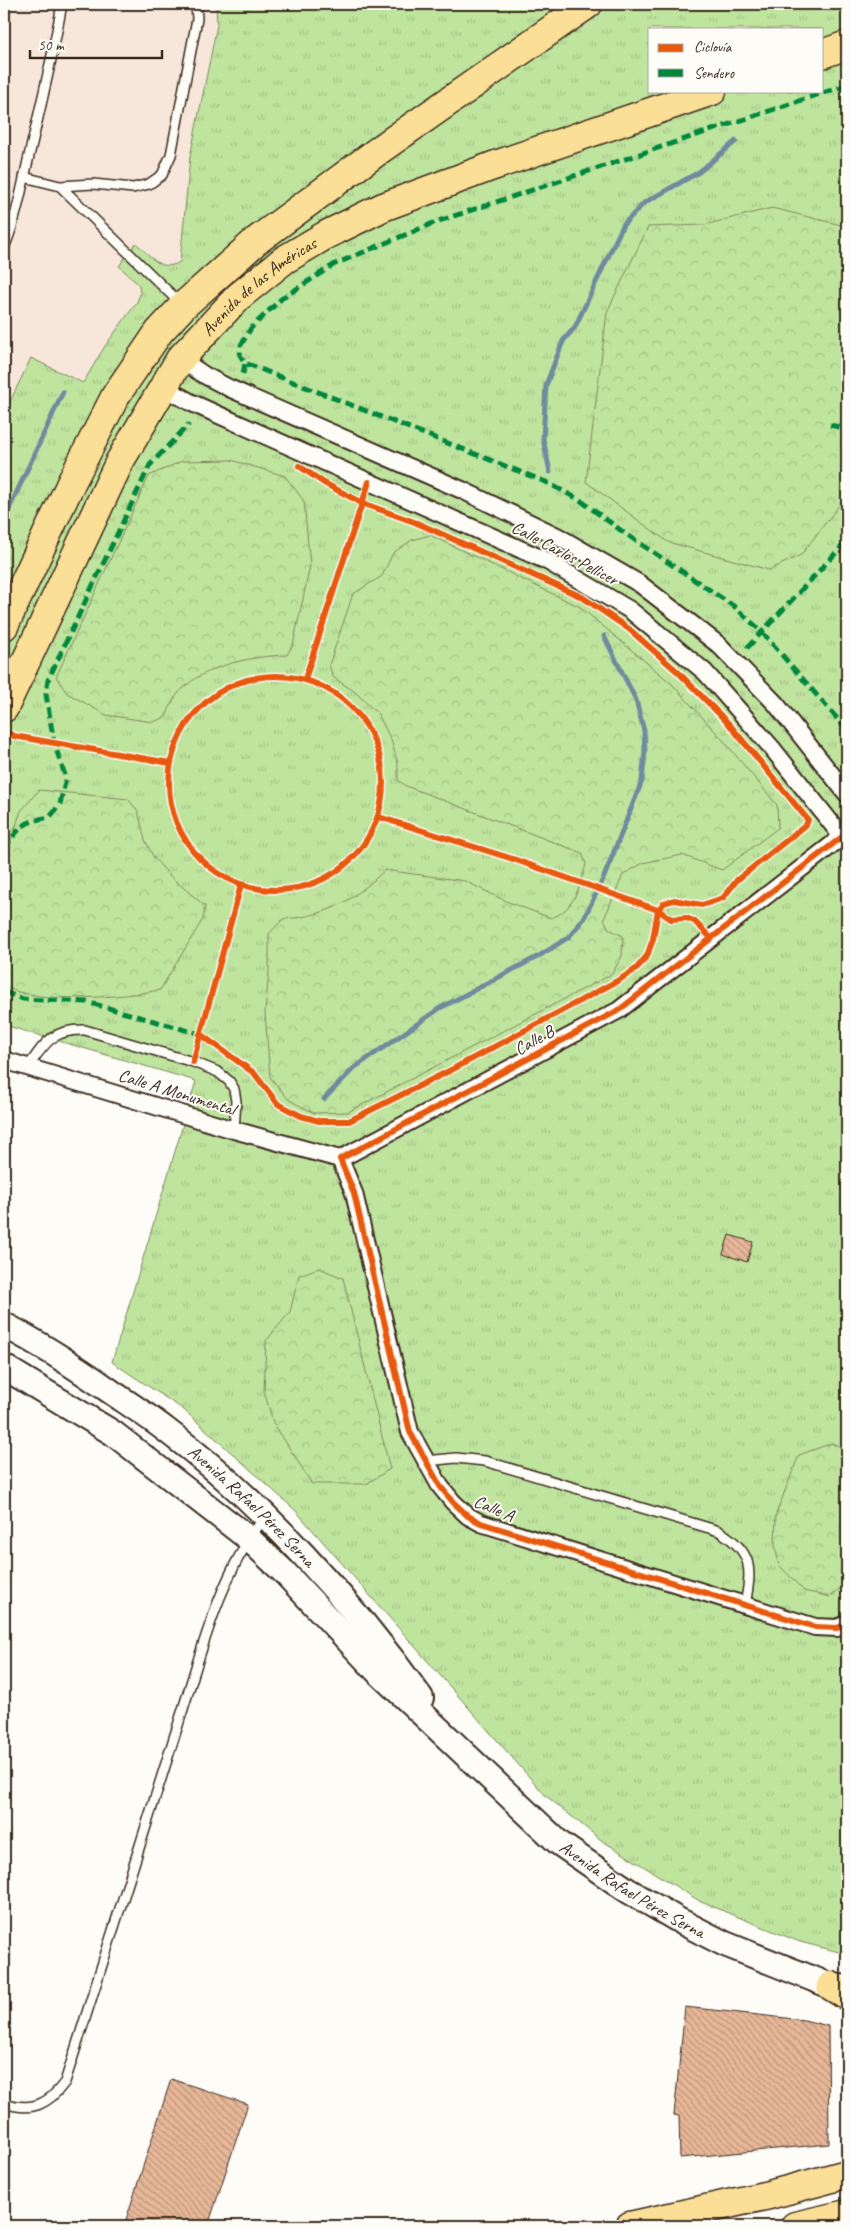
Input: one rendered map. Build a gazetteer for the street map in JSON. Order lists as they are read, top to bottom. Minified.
{"streets":{"highway":["Avenida de las Américas"],"main road":["Avenida Rafael Pérez Serna"],"street":["Calle Carlos Pellicer","Calle B","Calle A Monumental","Calle A"]},"crossings":[["Avenida de las Américas","Calle Carlos Pellicer"],["Calle Carlos Pellicer","Calle B"],["Calle B","Calle A Monumental"],["Calle B","Calle A"],["Calle A Monumental","Calle A"]],"legend":["Ciclovía","Sendero"],"scale_bar":"50 m"}
